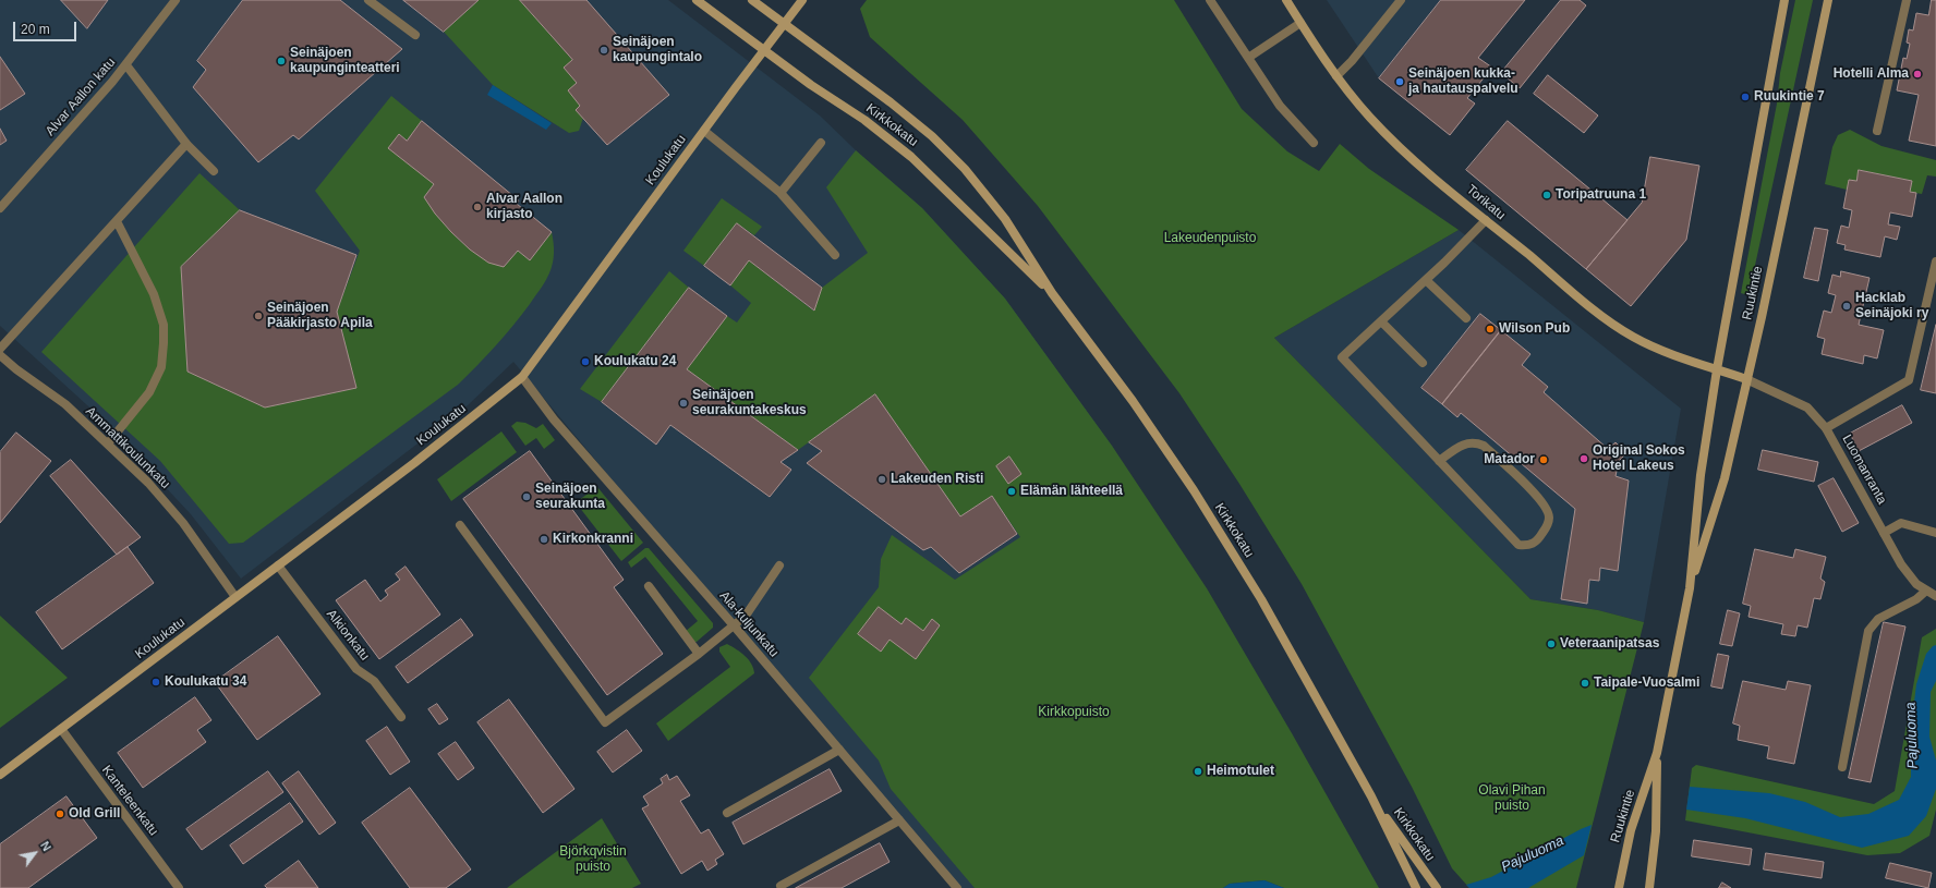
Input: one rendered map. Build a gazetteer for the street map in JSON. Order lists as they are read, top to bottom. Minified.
{"streets":{"main road":["Kirkkokatu","Koulukatu","Torikatu","Ruukintie"],"street":["Alvar Aallon katu","Ammattikoulunkatu","Luomanranta","Ala-kuljunkatu","Alkionkatu","Kanteleenkatu"]},"crossings":[["Kirkkokatu","Koulukatu"],["Koulukatu","Ammattikoulunkatu"],["Koulukatu","Ala-kuljunkatu"],["Koulukatu","Alkionkatu"],["Koulukatu","Kanteleenkatu"],["Torikatu","Ruukintie"],["Torikatu","Luomanranta"],["Ruukintie","Luomanranta"]],"water":["Pajuluoma"],"parks":["Lakeudenpuisto","Kirkkopuisto","Olavi Pihan puisto","Björkqvistin puisto"],"places":["Seinäjoen kaupungintalo","Seinäjoen kaupunginteatteri","Hotelli Alma","Seinäjoen kukka- ja hautauspalvelu","Ruukintie 7","Toripatruuna 1","Alvar Aallon kirjasto","Hacklab Seinäjoki ry","Seinäjoen Pääkirjasto Apila","Wilson Pub","Koulukatu 24","Seinäjoen seurakuntakeskus","Original Sokos Hotel Lakeus","Matador","Lakeuden Risti","Elämän lähteellä","Seinäjoen seurakunta","Kirkonkranni","Veteraanipatsas","Koulukatu 34","Taipale-Vuosalmi","Heimotulet","Old Grill"],"scale_bar":"20 m","north":"top right"}
